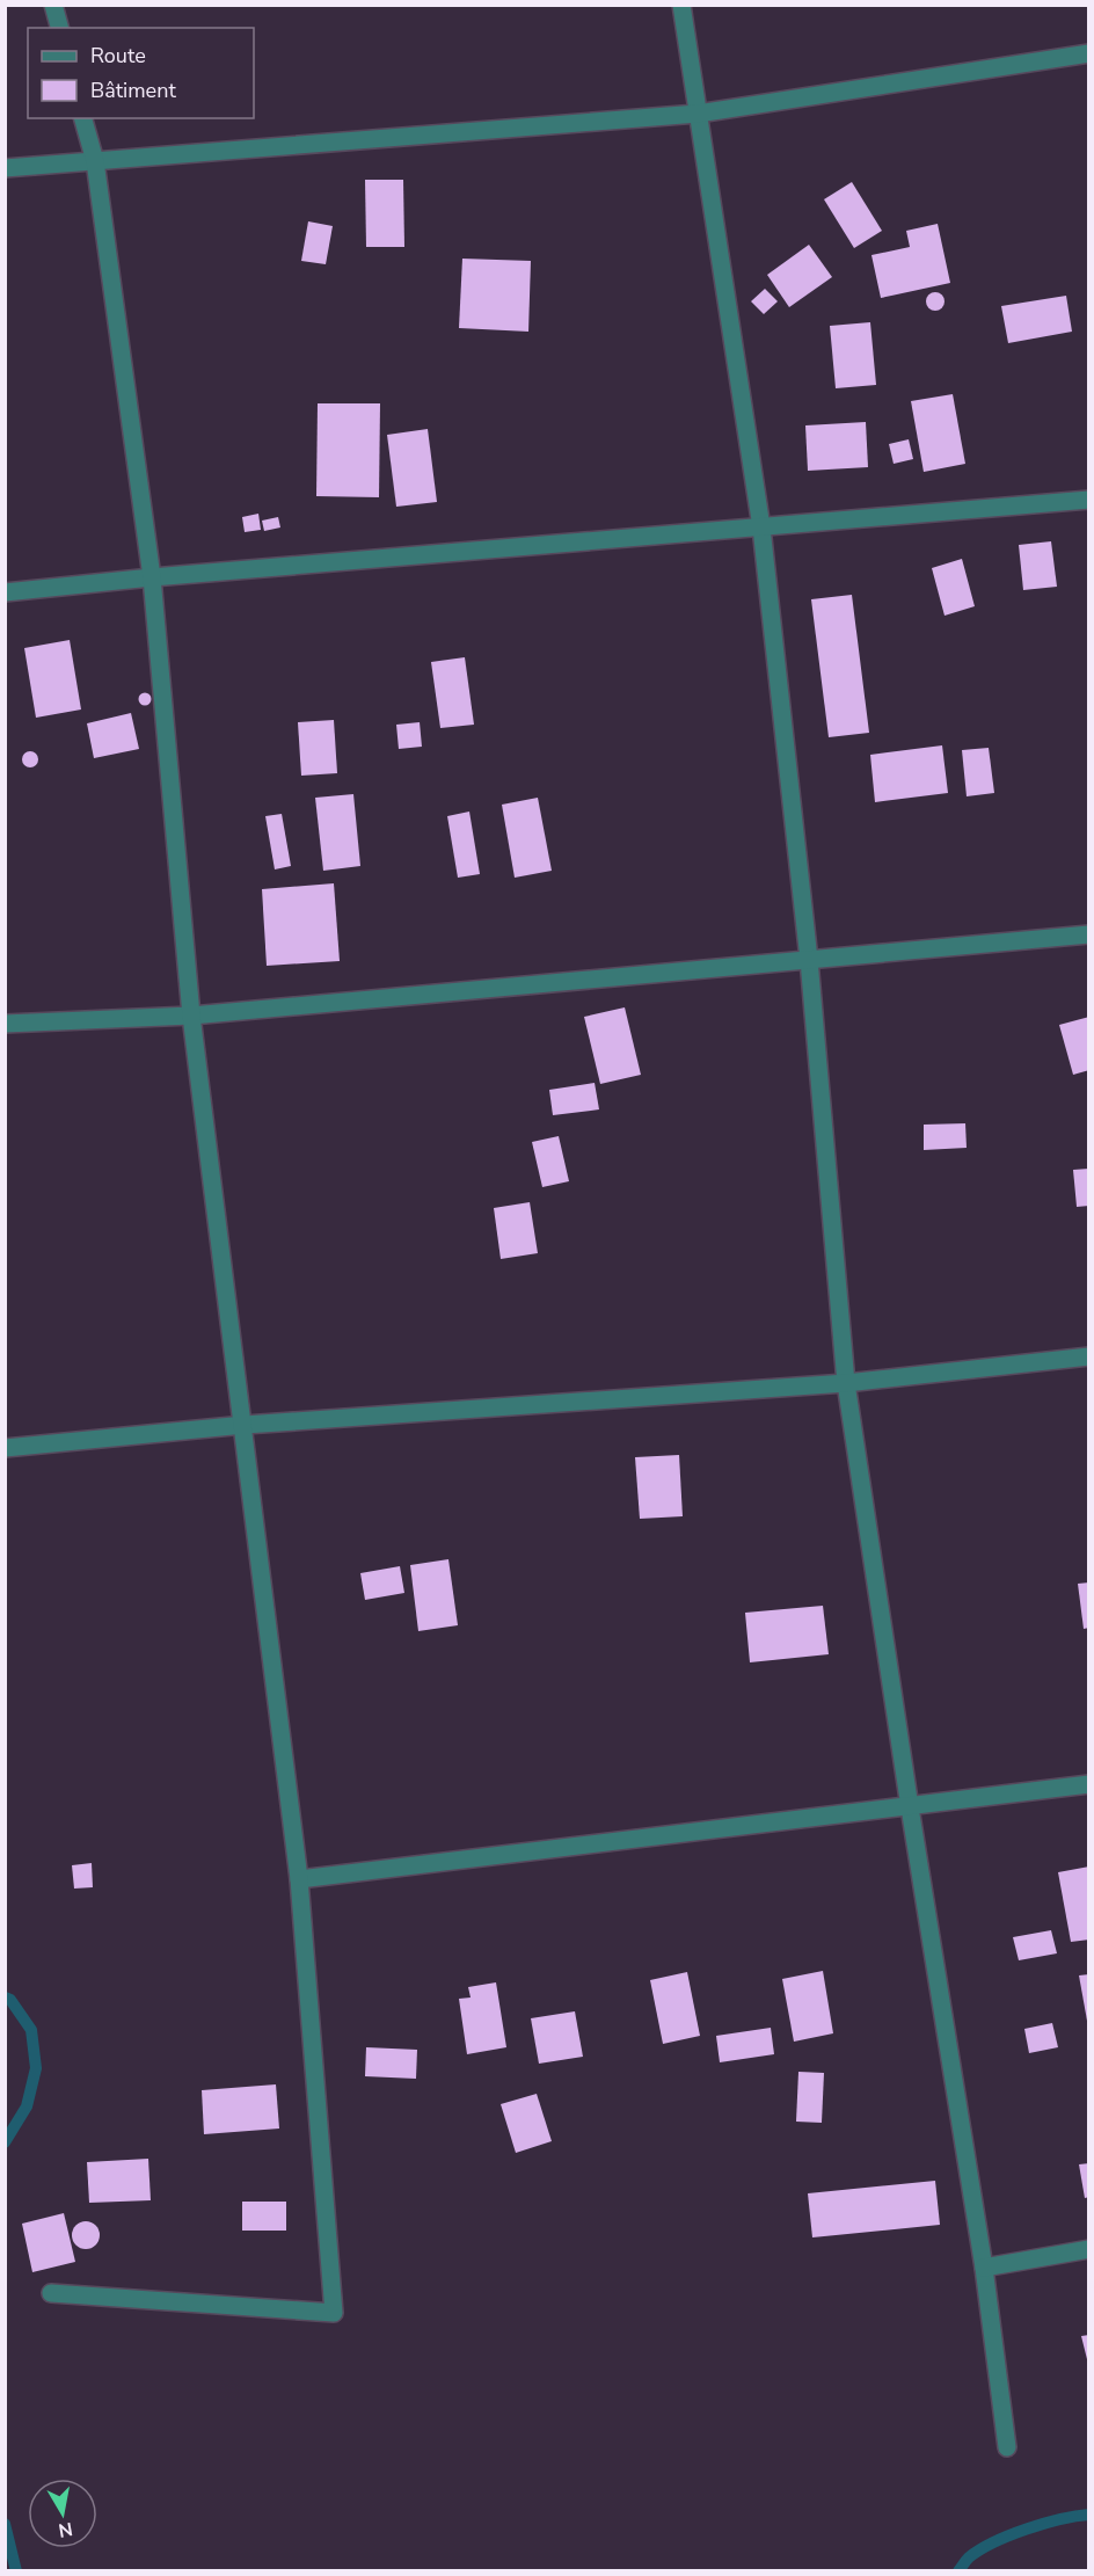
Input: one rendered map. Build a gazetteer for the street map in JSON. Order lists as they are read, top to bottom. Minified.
{"legend":["Route","Bâtiment"],"north":"bottom"}
